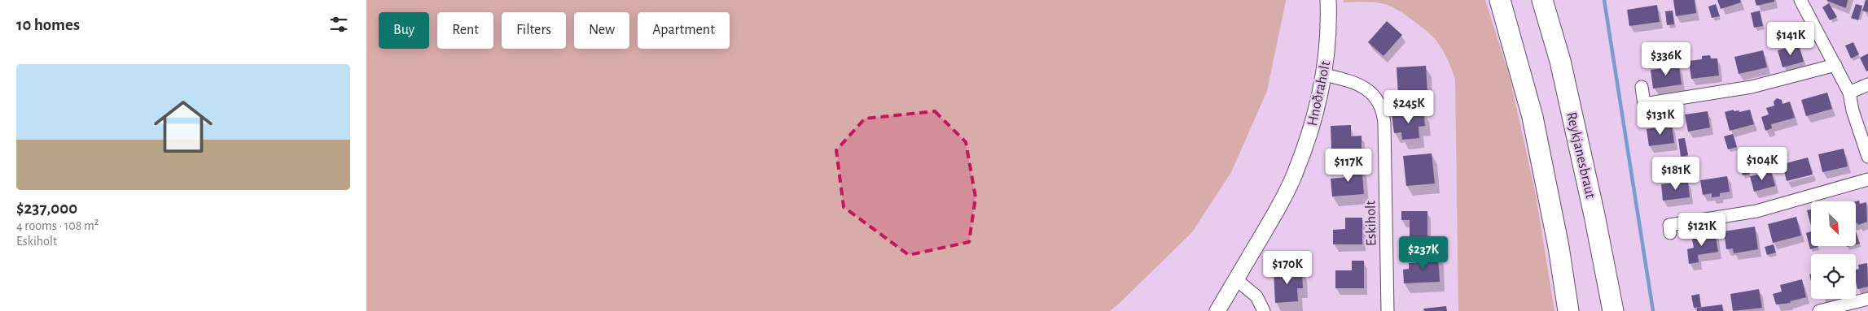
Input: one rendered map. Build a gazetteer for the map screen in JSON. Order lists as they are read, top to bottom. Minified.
{"streets":{"highway":["Reykjanesbraut"],"street":["Hnoðraholt","Eskiholt"]},"crossings":[["Hnoðraholt","Eskiholt"]],"north":"bottom right","page":{"heading":"10 homes","chip":["Buy","Rent","Filters","New","Apartment"],"price":["$141K","$336K","$245K","$131K","$104K","$117K","$181K","$121K","$237K","$170K"],"list":[{"name":"$237,000","note":"4 rooms · 108 m² · Eskiholt"}]}}
